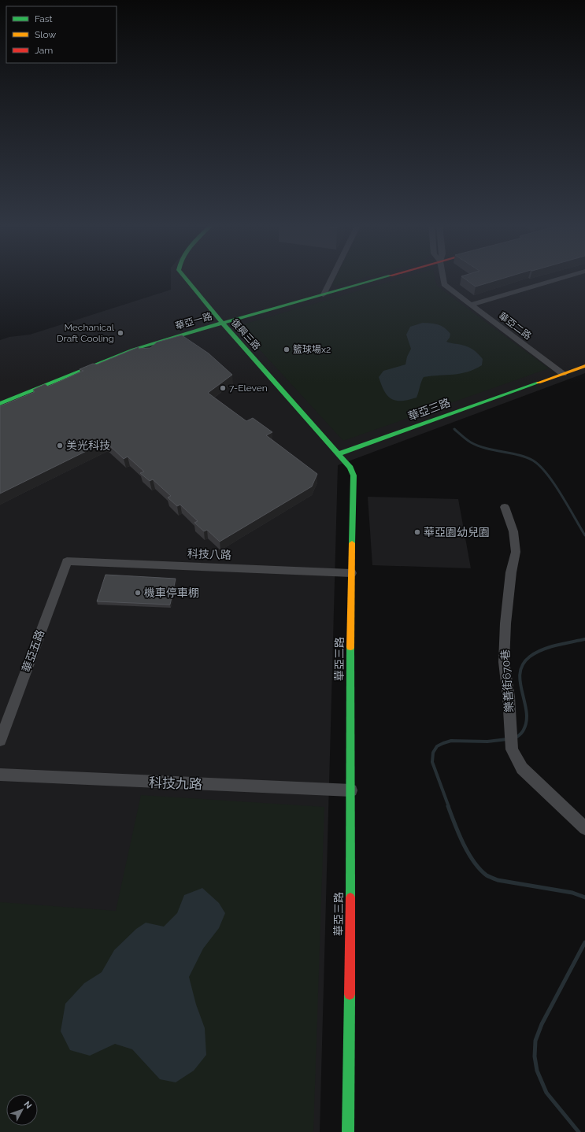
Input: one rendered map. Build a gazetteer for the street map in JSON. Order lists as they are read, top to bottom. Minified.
{"streets":{"street":["華亞一路","華亞二路","復興三路","華亞三路","科技八路","華亞五路","樂善街670巷","科技九路"]},"crossings":[["華亞一路","復興三路"],["華亞二路","華亞三路"],["復興三路","華亞三路"],["華亞三路","科技八路"],["華亞三路","科技九路"],["科技八路","華亞五路"]],"places":["Mechanical Draft Cooling","籃球場x2","7-Eleven","美光科技","華亞園幼兒園","機車停車棚"],"legend":["Fast","Slow","Jam"],"north":"top right"}
